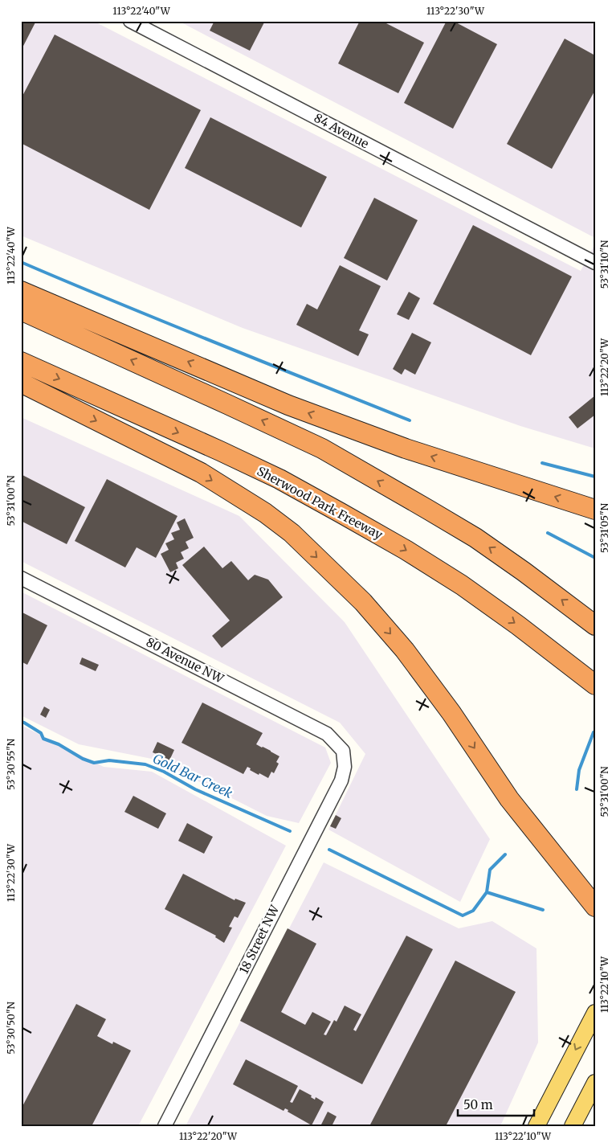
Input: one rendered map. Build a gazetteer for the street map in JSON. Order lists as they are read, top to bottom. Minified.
{"streets":{"highway":["Sherwood Park Freeway"],"street":["84 Avenue","80 Avenue NW","18 Street NW"]},"crossings":[["80 Avenue NW","18 Street NW"]],"water":["Gold Bar Creek"],"scale_bar":"50 m","coordinates":["113°22'40\"W","113°22'30\"W","53°31'10\"N","113°22'20\"W","53°31'00\"N","53°31'05\"N","53°30'55\"N","113°22'10\"W","53°30'50\"N"]}
